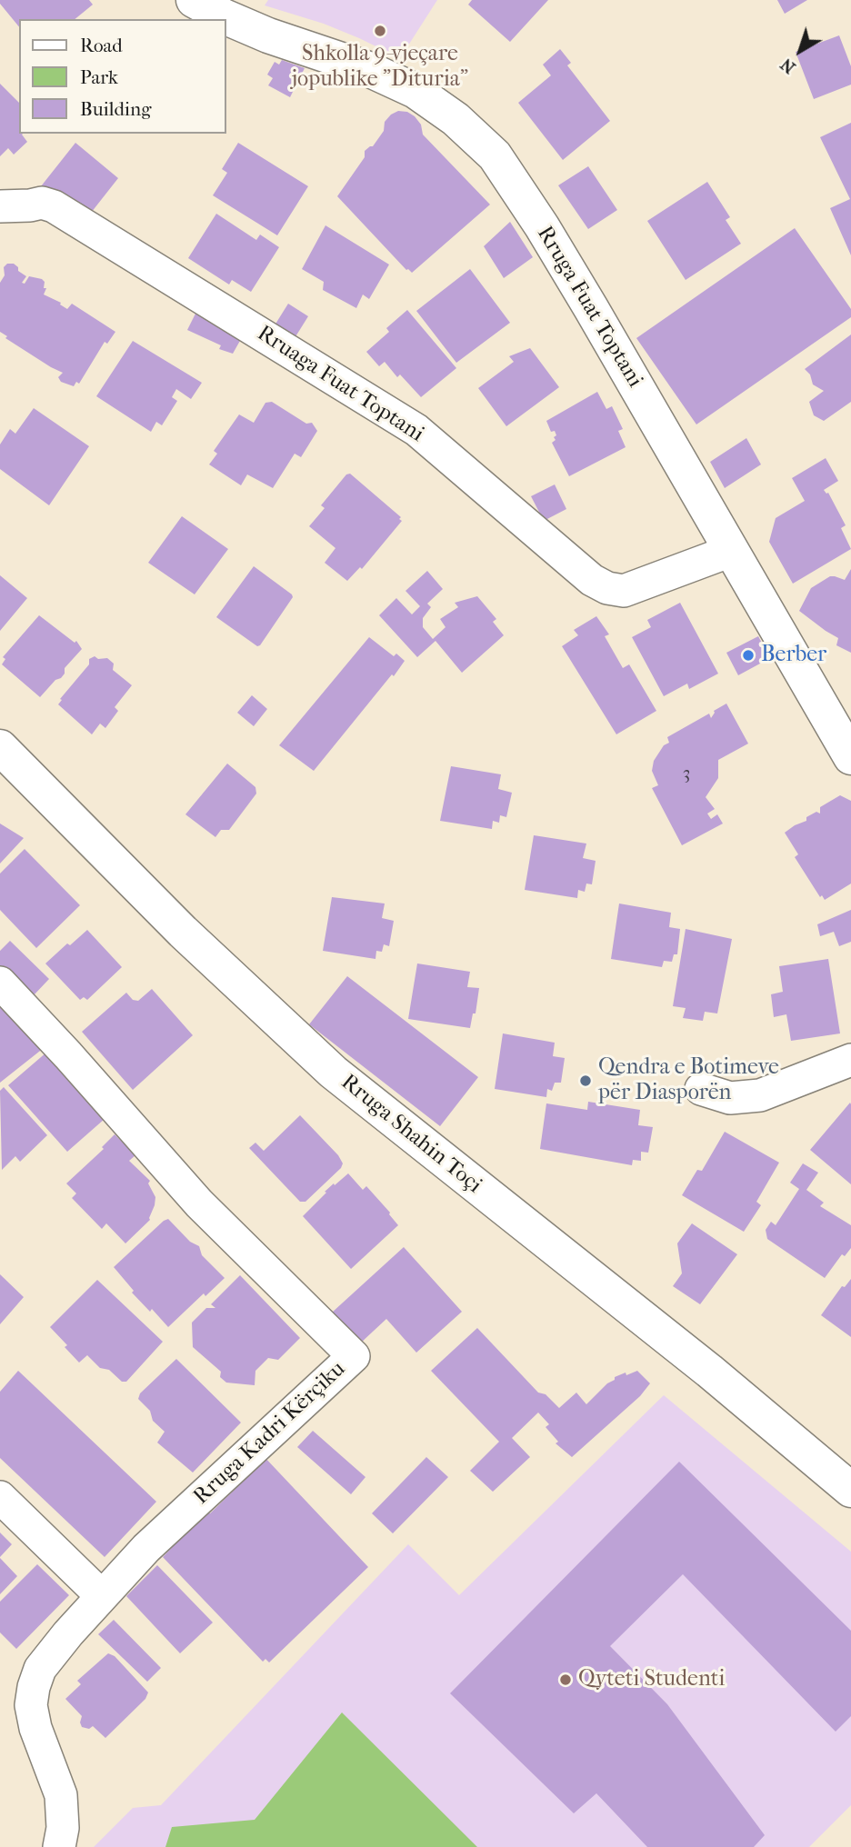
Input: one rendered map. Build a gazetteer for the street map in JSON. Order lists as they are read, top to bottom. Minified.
{"streets":{"street":["Rruga Fuat Toptani","Rruaga Fuat Toptani","Rruga Shahin Toçi","Rruga Kadri Kërçiku"]},"crossings":[["Rruga Fuat Toptani","Rruaga Fuat Toptani"]],"places":["Shkolla 9-vjeçare jopublike \"Dituria\"","Berber","Qendra e Botimeve për Diasporën","Qyteti Studenti"],"house_numbers":["3"],"legend":["Road","Park","Building"],"north":"bottom left"}
